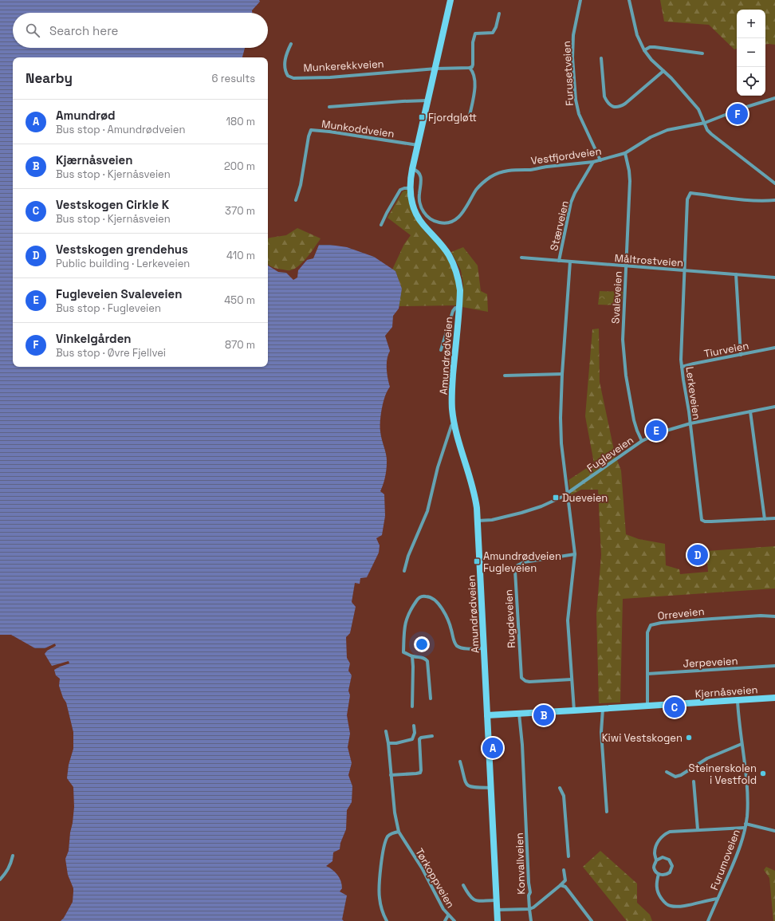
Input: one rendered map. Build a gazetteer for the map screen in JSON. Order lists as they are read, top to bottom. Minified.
{"streets":{"main road":["Amundrødveien","Kjernåsveien"],"street":["Munkerekkveien","Furusetveien","Munkoddveien","Vestfjordveien","Stærveien","Måltrostveien","Svaleveien","Tiurveien","Lerkeveien","Fugleveien","Orreveien","Rugdeveien","Jerpeveien","Furumoveien","Konvallveien","Tørkoppveien"]},"crossings":[["Furusetveien","Vestfjordveien"],["Vestfjordveien","Stærveien"],["Vestfjordveien","Svaleveien"],["Vestfjordveien","Amundrødveien"],["Stærveien","Måltrostveien"],["Måltrostveien","Svaleveien"],["Måltrostveien","Lerkeveien"],["Svaleveien","Fugleveien"],["Tiurveien","Lerkeveien"],["Amundrødveien","Fugleveien"],["Amundrødveien","Kjernåsveien"],["Amundrødveien","Konvallveien"],["Lerkeveien","Fugleveien"],["Orreveien","Jerpeveien"],["Orreveien","Kjernåsveien"],["Kjernåsveien","Furumoveien"],["Kjernåsveien","Konvallveien"]],"places":{"transit":["Fjordgløtt","Dueveien","Amundrødveien Fugleveien"],"other":["Kiwi Vestskogen","Steinerskolen i Vestfold"]},"page":{"map_buttons":["+","−"],"search":"Search here","heading":["Nearby","6 results"],"list":[{"mark":"A","name":"Amundrød","note":"Bus stop · Amundrødveien","value":"180 m"},{"mark":"B","name":"Kjærnåsveien","note":"Bus stop · Kjernåsveien","value":"200 m"},{"mark":"C","name":"Vestskogen Cirkle K","note":"Bus stop · Kjernåsveien","value":"370 m"},{"mark":"D","name":"Vestskogen grendehus","note":"Public building · Lerkeveien","value":"410 m"},{"mark":"E","name":"Fugleveien Svaleveien","note":"Bus stop · Fugleveien","value":"450 m"},{"mark":"F","name":"Vinkelgården","note":"Bus stop · Øvre Fjellvei","value":"870 m"}],"pins":["F","E","D","C","B","A"]}}
